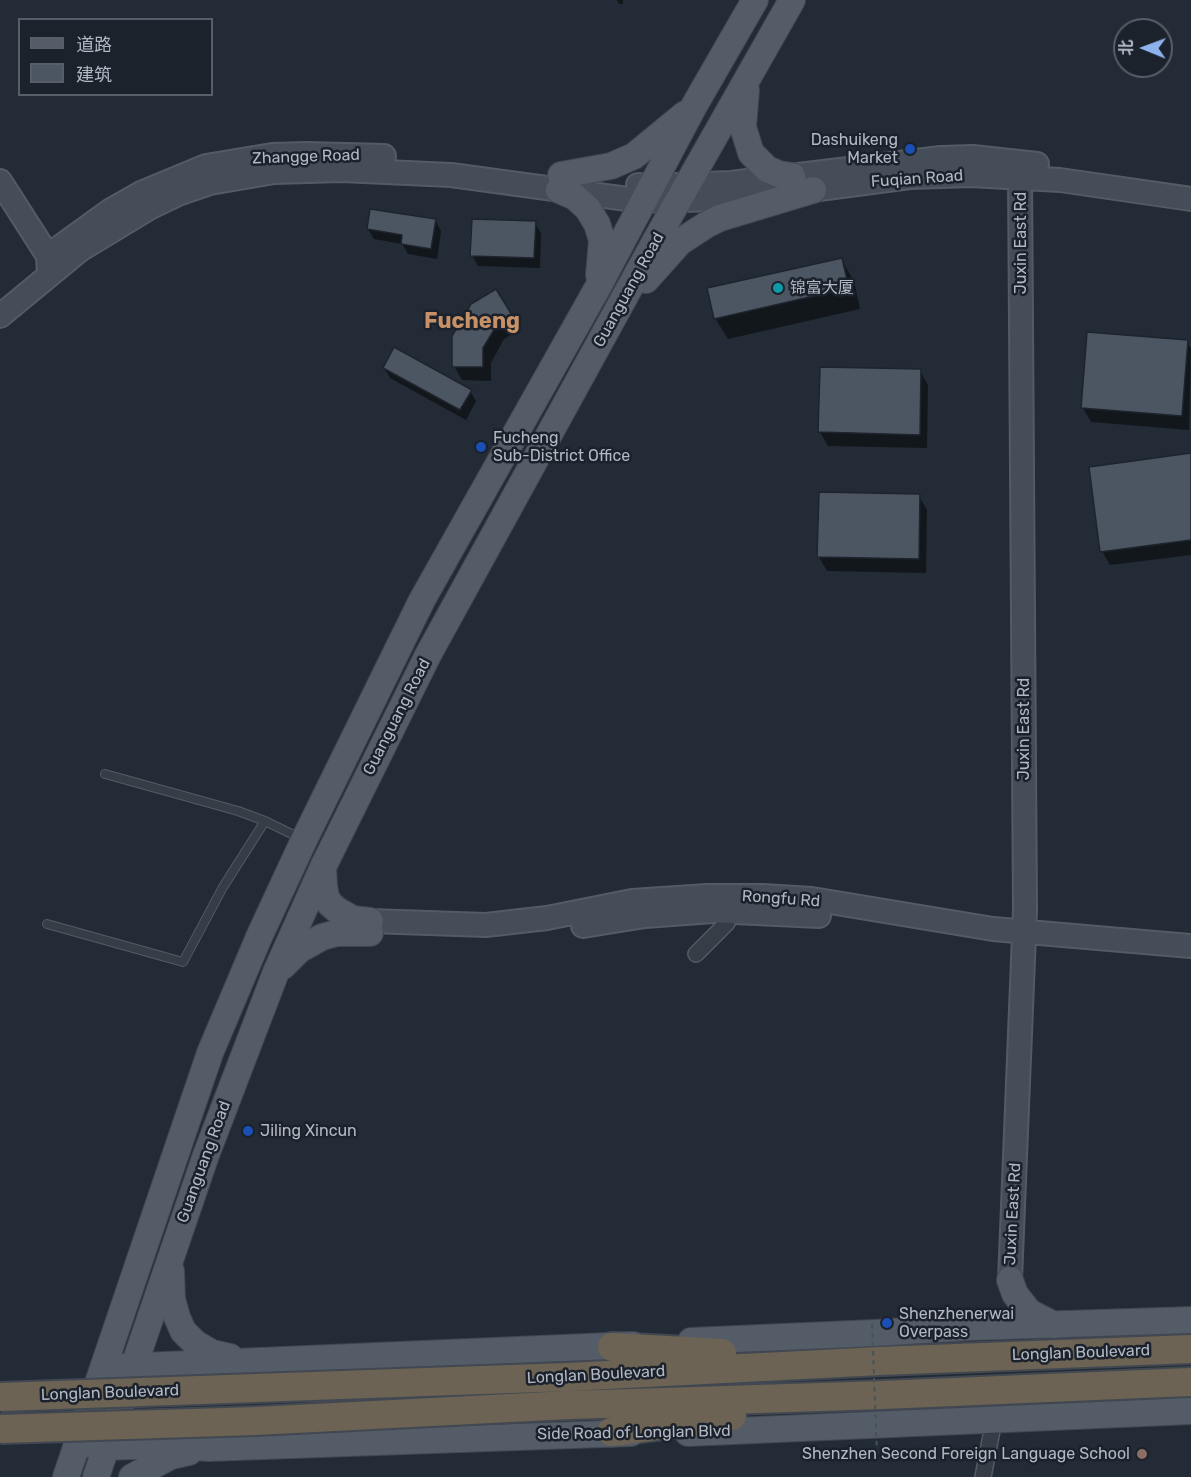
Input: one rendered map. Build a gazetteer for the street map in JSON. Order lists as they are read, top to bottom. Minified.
{"streets":{"highway":["Longlan Boulevard"],"main road":["Guanguang Road","Side Road of Longlan Blvd"],"street":["Zhangge Road","Fuqian Road","Juxin East Rd","Rongfu Rd"]},"crossings":[["Zhangge Road","Fuqian Road"],["Zhangge Road","Guanguang Road"],["Fuqian Road","Juxin East Rd"],["Fuqian Road","Guanguang Road"],["Juxin East Rd","Rongfu Rd"],["Guanguang Road","Side Road of Longlan Blvd"]],"districts":["Fucheng"],"places":["Dashuikeng Market","锦富大厦","Fucheng Sub-District Office","Jiling Xincun","Shenzhenerwai Overpass","Shenzhen Second Foreign Language School"],"legend":["道路","建筑"],"north":"left"}
